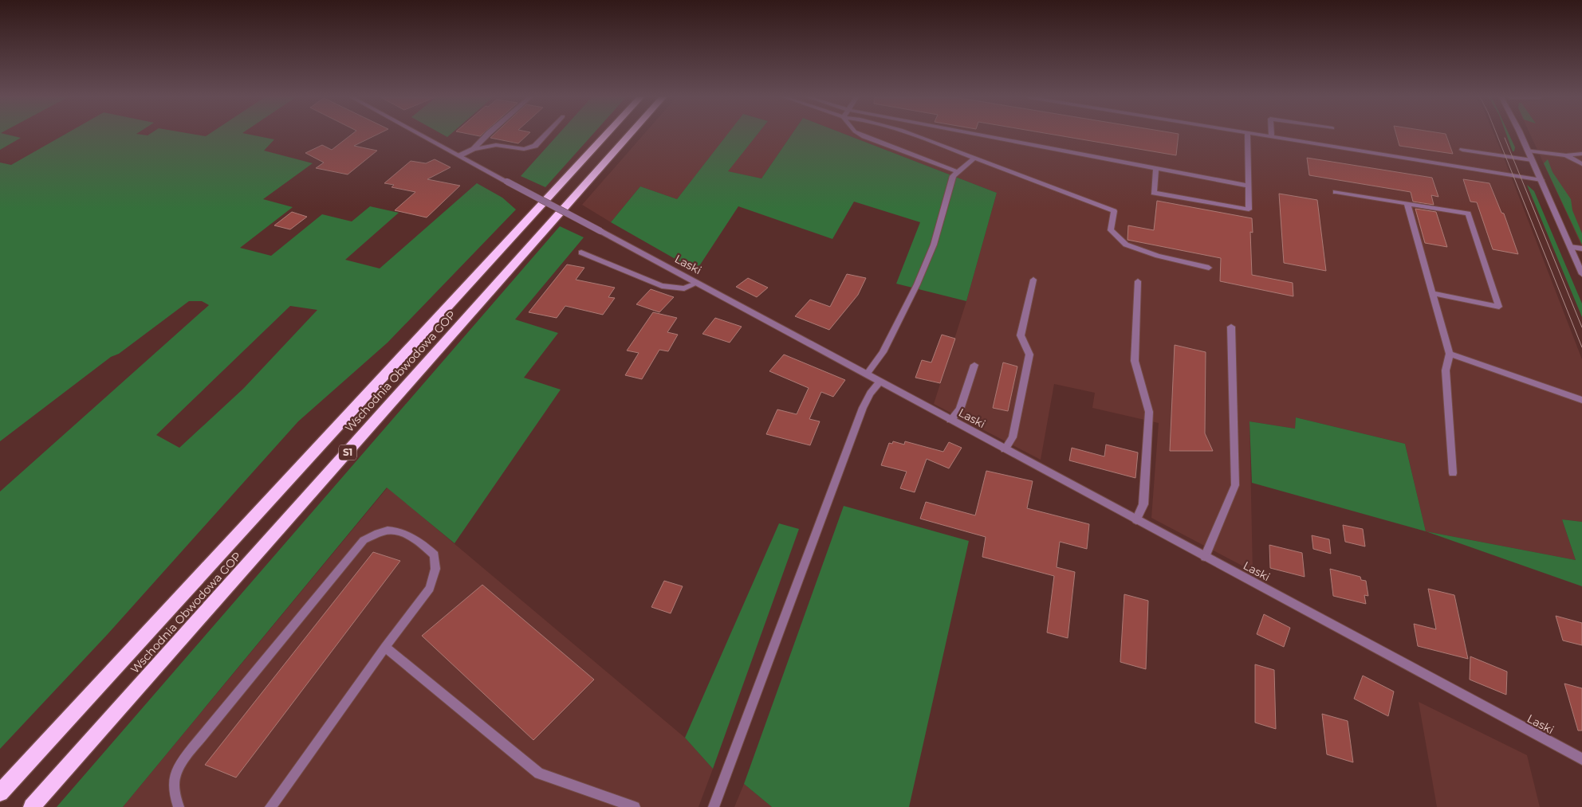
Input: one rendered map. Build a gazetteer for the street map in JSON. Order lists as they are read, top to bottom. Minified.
{"streets":{"highway":["Wschodnia Obwodowa GOP","S1"],"street":["Laski"]}}
